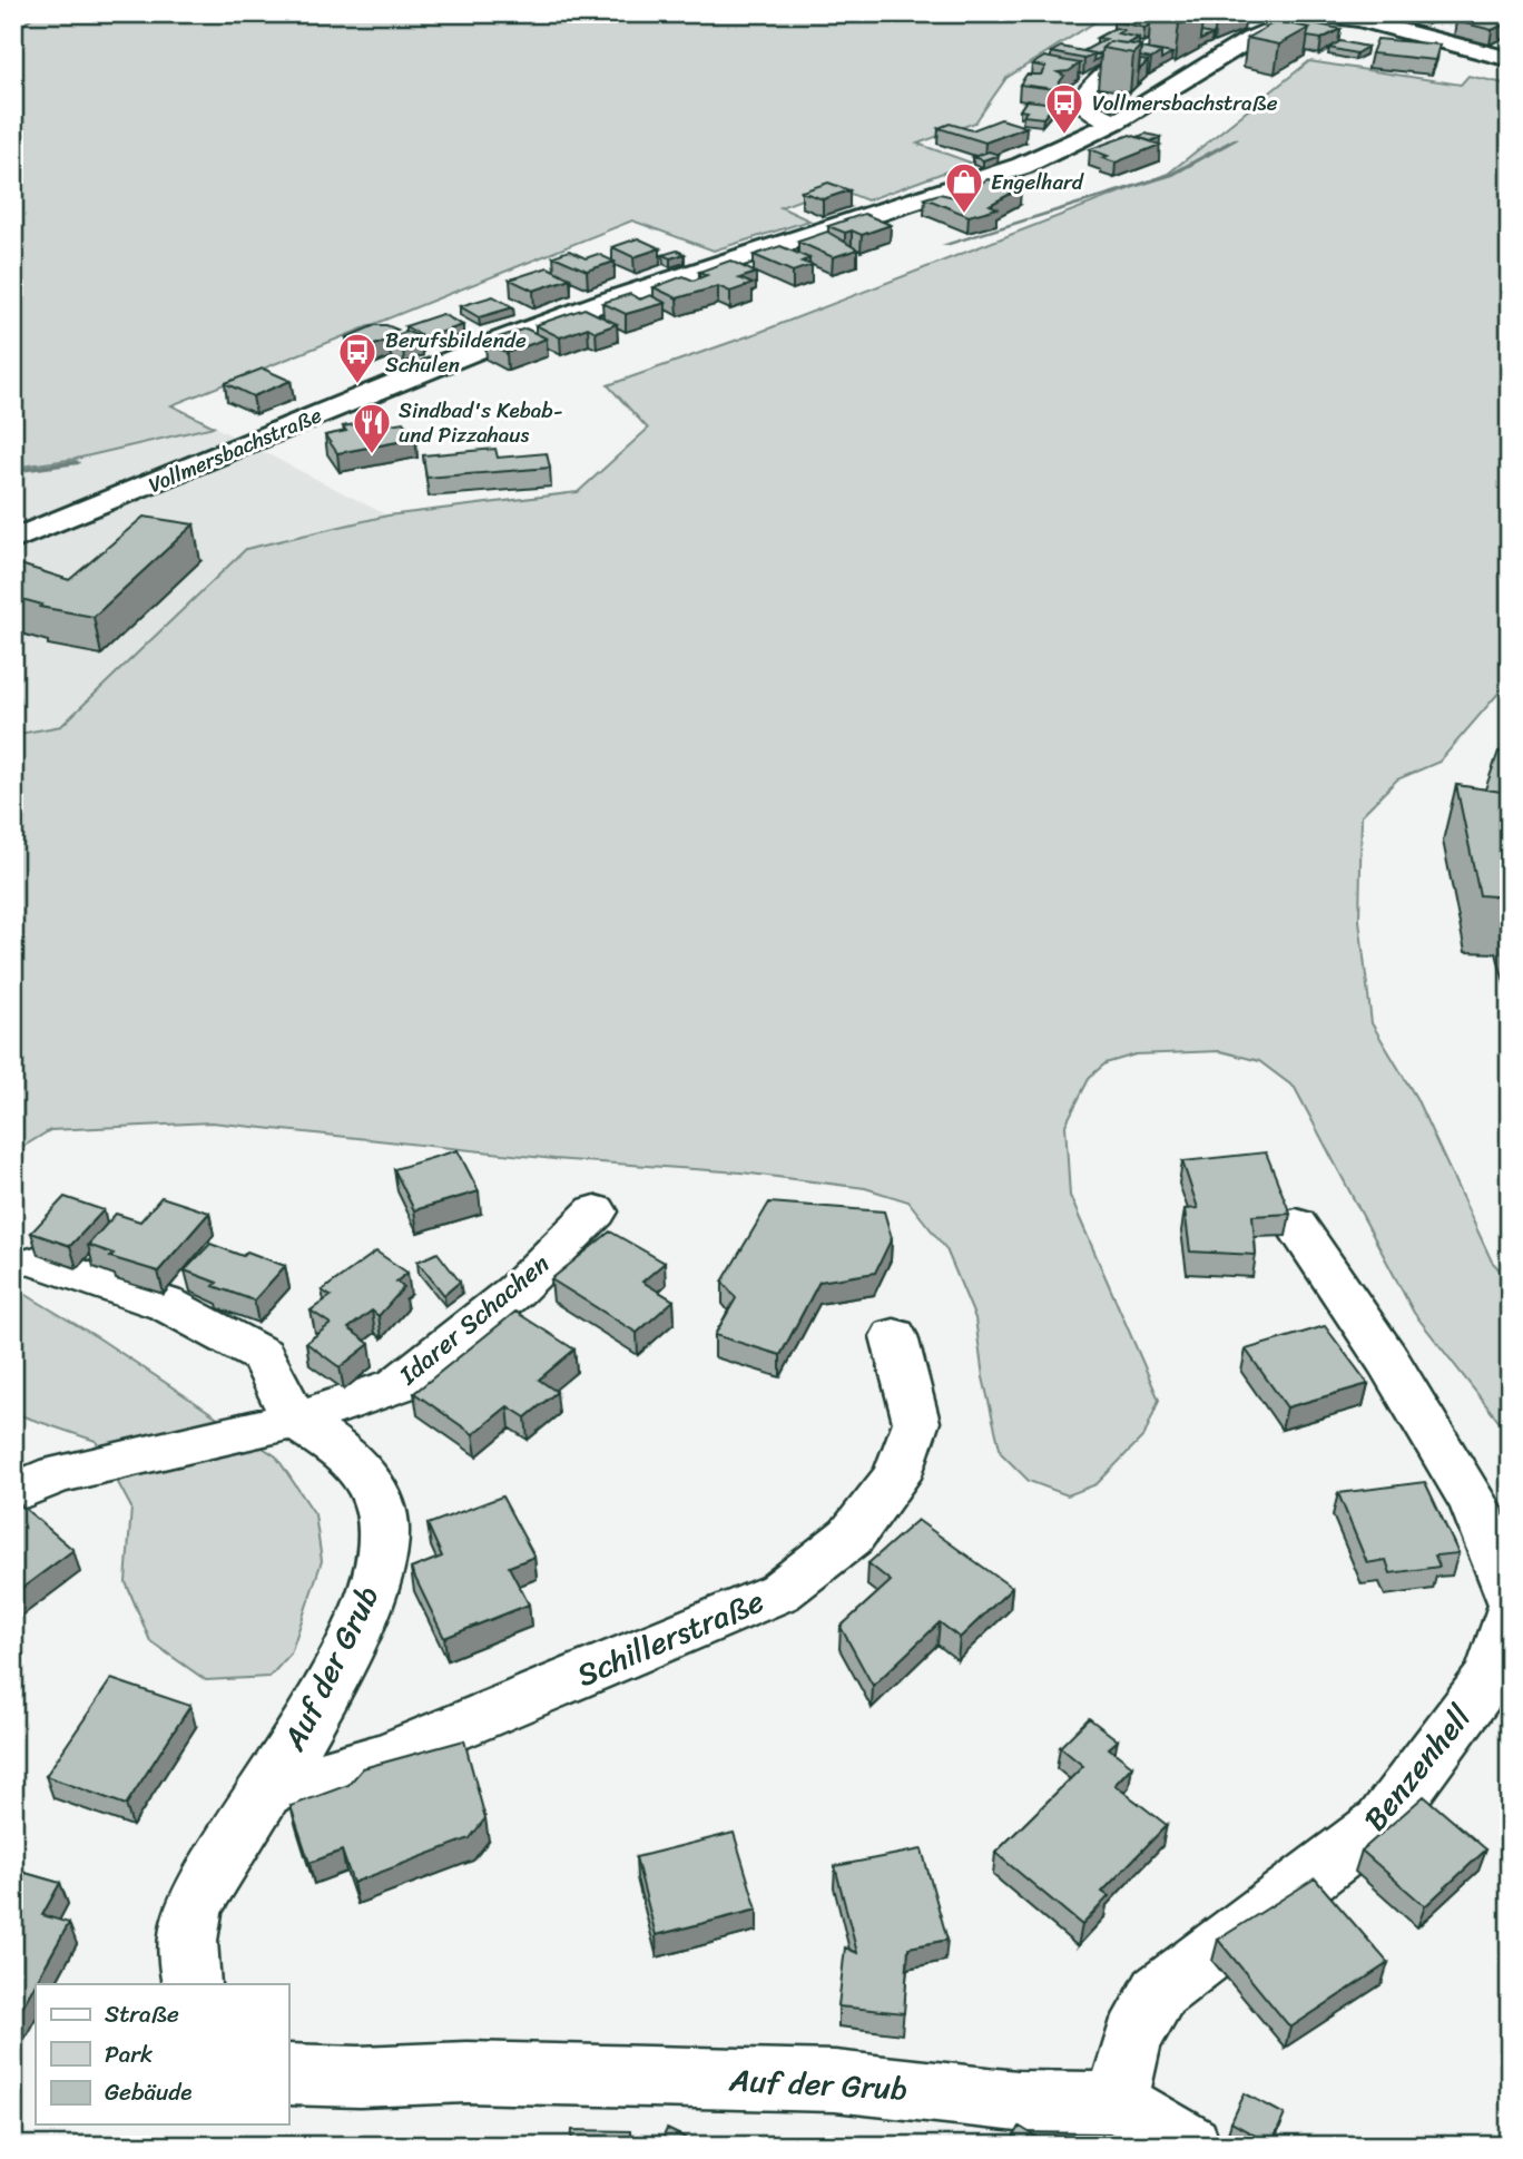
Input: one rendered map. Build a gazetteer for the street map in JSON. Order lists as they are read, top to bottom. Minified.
{"streets":{"main road":["Vollmersbachstraße"],"street":["Idarer Schachen","Schillerstraße","Auf der Grub","Benzenhell"]},"crossings":[["Idarer Schachen","Auf der Grub"],["Schillerstraße","Auf der Grub"],["Auf der Grub","Benzenhell"]],"places":{"bus stop":["Vollmersbachstraße","Berufsbildende Schulen"],"shop":["Engelhard"],"restaurant":["Sindbad's Kebab- und Pizzahaus"]},"legend":["Straße","Park","Gebäude"]}
